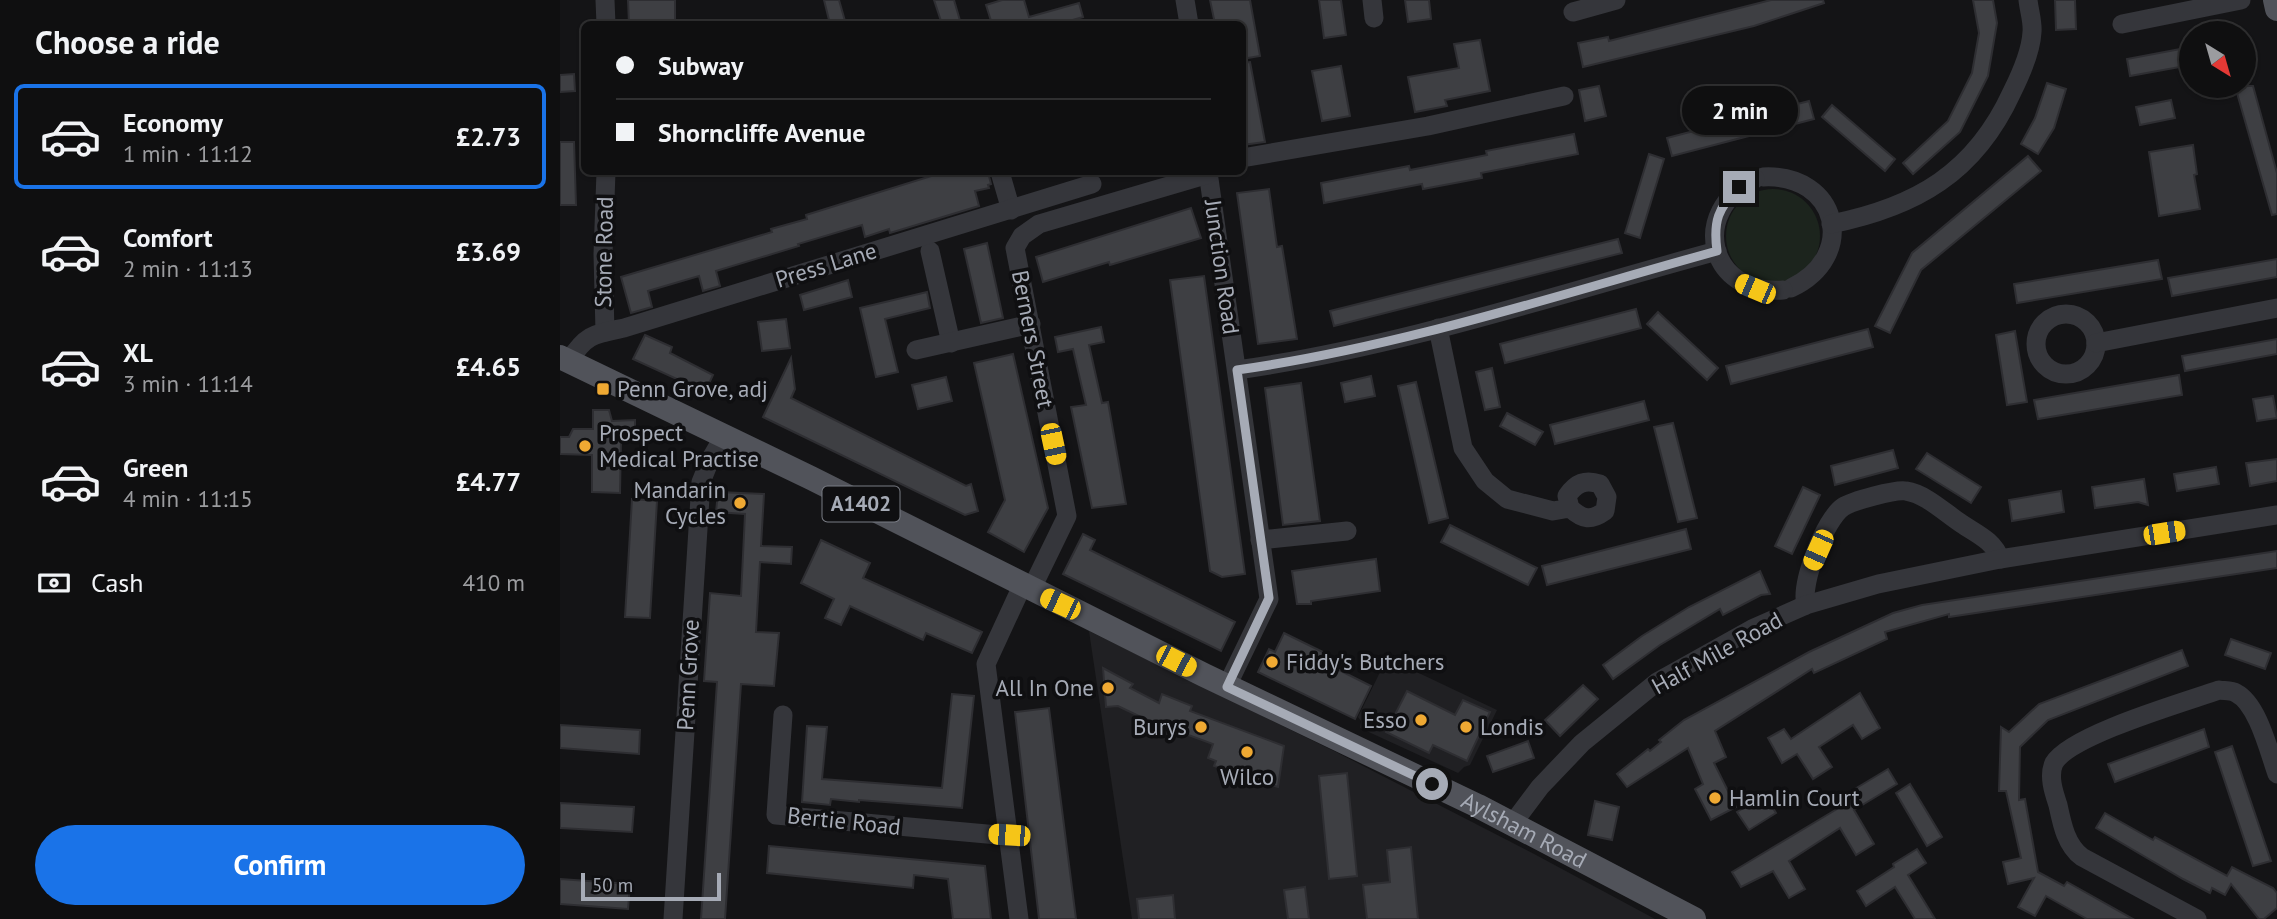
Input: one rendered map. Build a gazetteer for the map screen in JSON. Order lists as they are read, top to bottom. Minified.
{"streets":{"main road":["A1402","Aylsham Road"],"street":["Stone Road","Press Lane","Junction Road","Berners Street","Half Mile Road","Penn Grove","Bertie Road"]},"crossings":[["Stone Road","Press Lane"],["Press Lane","Aylsham Road"],["Junction Road","Aylsham Road"],["Berners Street","Bertie Road"],["Berners Street","Aylsham Road"],["Half Mile Road","Aylsham Road"],["Penn Grove","Aylsham Road"]],"places":{"transit":["Penn Grove, adj"],"other":["Prospect Medical Practise","Mandarin Cycles","Fiddy's Butchers","All In One","Esso","Burys","Londis","Wilco","Hamlin Court"]},"scale_bar":"50 m","north":"bottom right","page":{"heading":"Choose a ride","banner":["Subway","Shorncliffe Avenue"],"list":[{"name":"Economy","note":"1 min · 11:12","value":"£2.73"},{"name":"Comfort","note":"2 min · 11:13","value":"£3.69"},{"name":"XL","note":"3 min · 11:14","value":"£4.65"},{"name":"Green","note":"4 min · 11:15","value":"£4.77"}],"bubble":"2 min","pay":["Cash","410 m"],"buttons":"Confirm","scale":"50 m"}}
